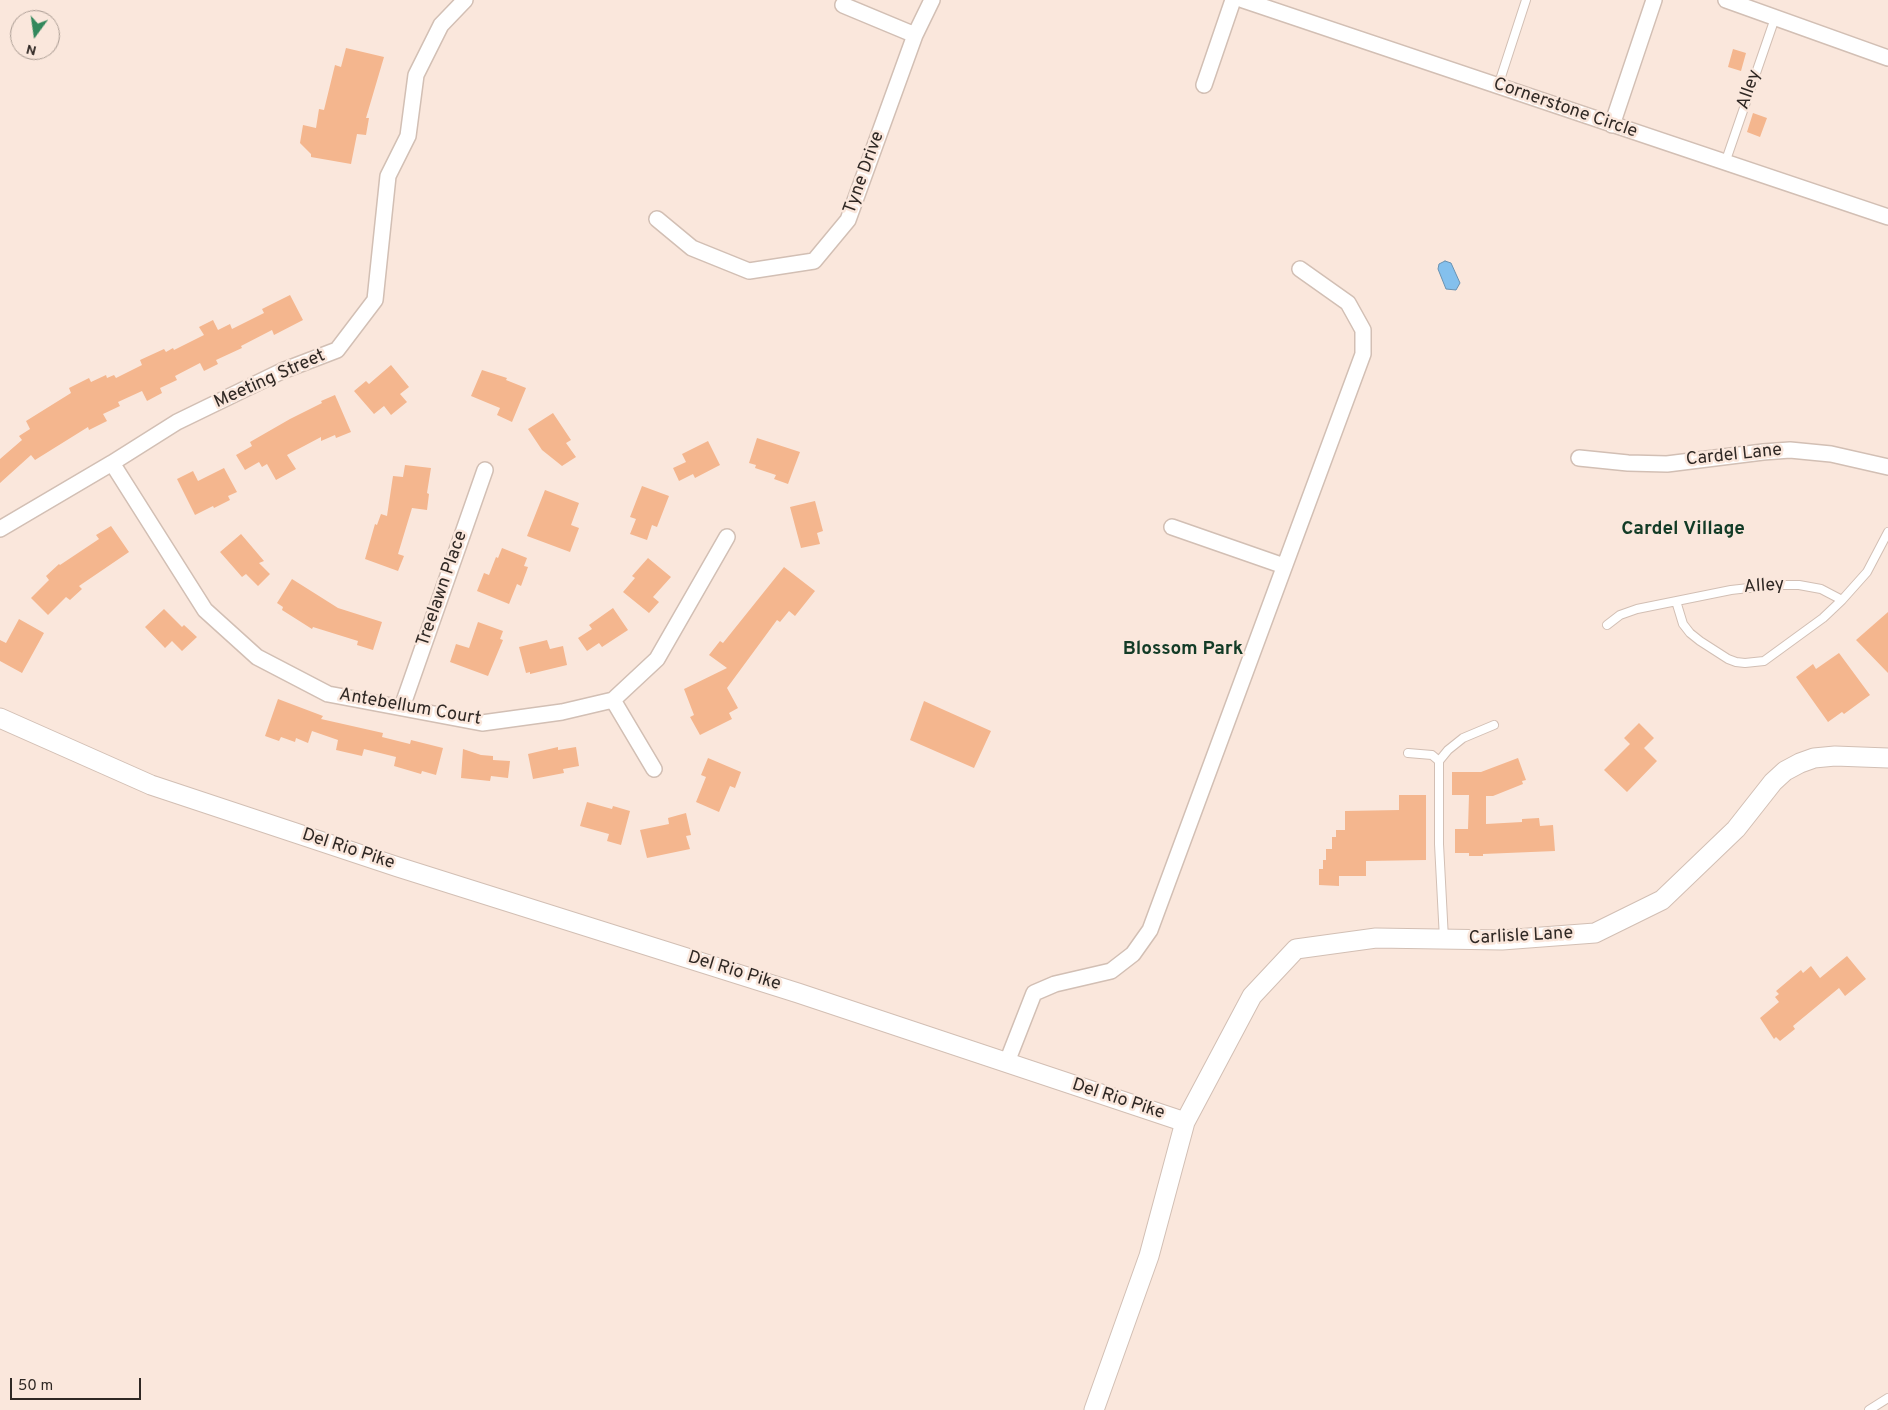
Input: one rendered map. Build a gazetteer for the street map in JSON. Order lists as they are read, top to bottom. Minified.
{"streets":{"street":["Cornerstone Circle","Tyne Drive","Meeting Street","Cardel Lane","Treelawn Place","Antebellum Court","Del Rio Pike","Carlisle Lane"],"lane":["Alley"]},"crossings":[["Alley","Cornerstone Circle"],["Meeting Street","Antebellum Court"],["Treelawn Place","Antebellum Court"],["Del Rio Pike","Carlisle Lane"]],"districts":["Cardel Village","Blossom Park"],"scale_bar":"50 m","north":"bottom"}
